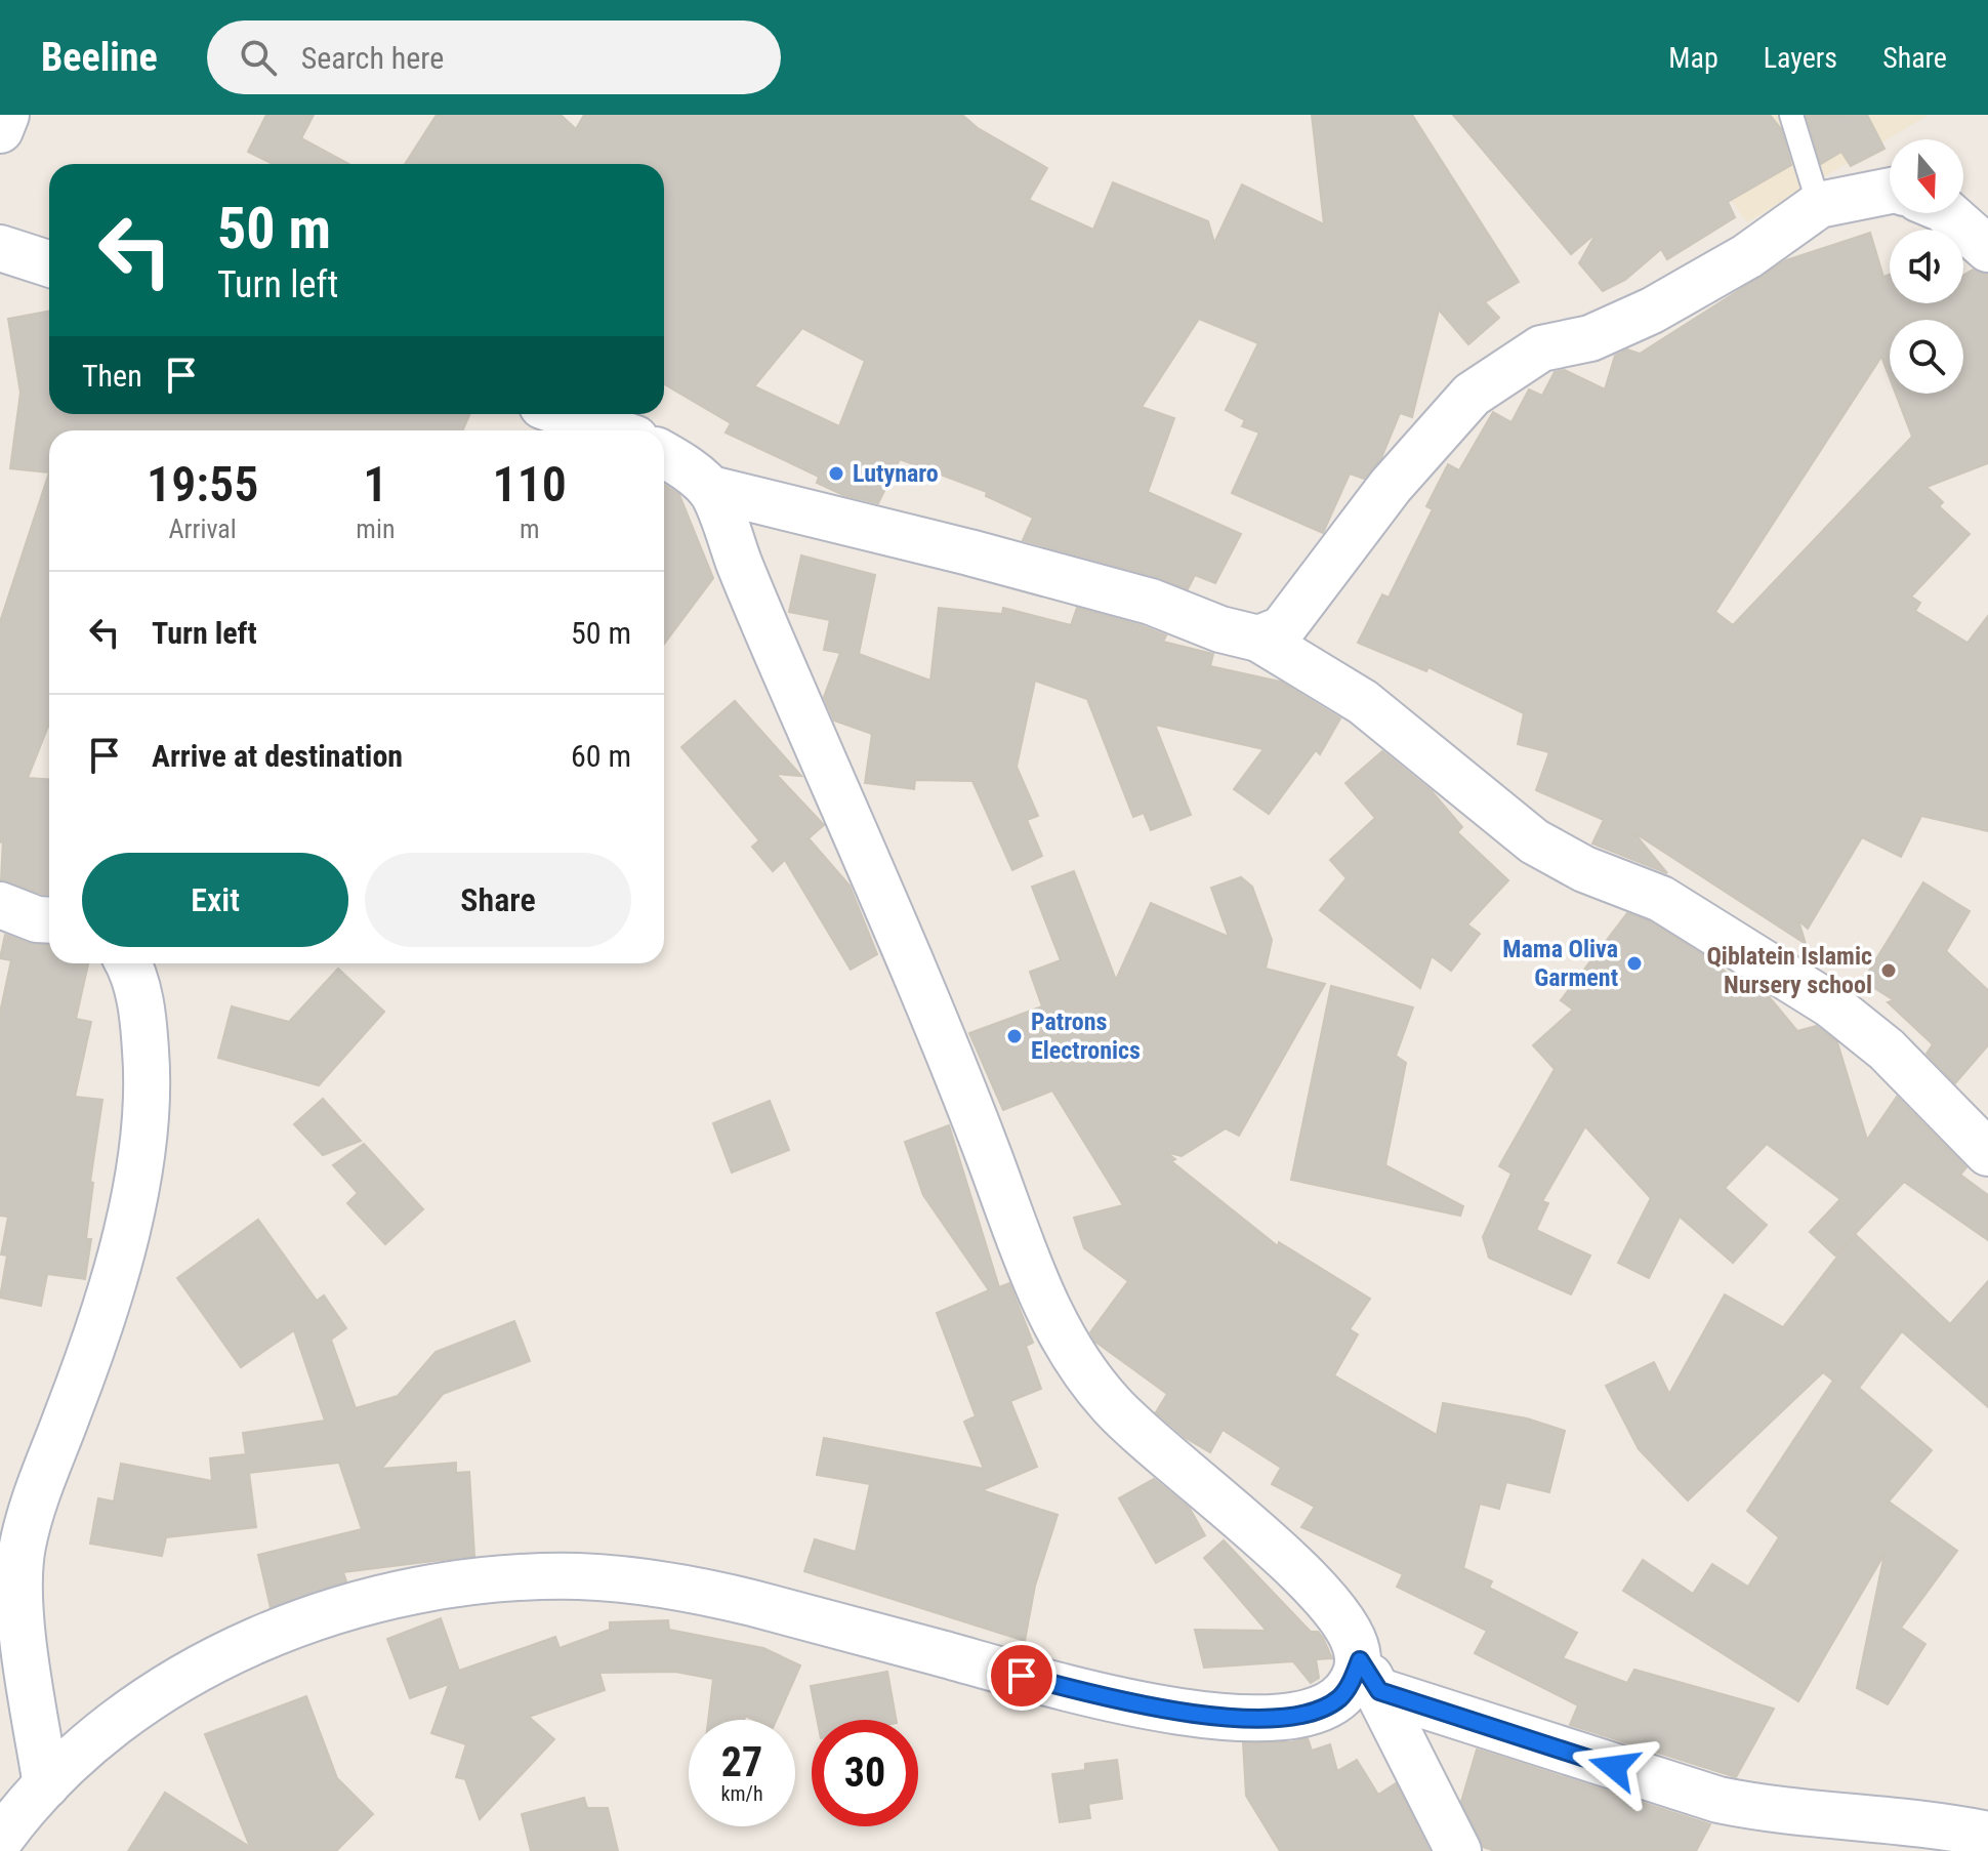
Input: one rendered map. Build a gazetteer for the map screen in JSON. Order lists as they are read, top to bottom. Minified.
{"places":["Lutynaro","Mama Oliva Garment","Qiblatein Islamic Nursery school","Patrons Electronics"],"north":"bottom","page":{"header":"Beeline","search":"Search here","nav":["Map","Layers","Share"],"turn":["50 m","Turn left"],"then":"Then","eta":["19:55","Arrival","1","min","110","m"],"list":[{"name":"Turn left","value":"50 m"},{"name":"Arrive at destination","value":"60 m"}],"buttons":["Exit","Share"],"speed":"27 km/h","limit":"30"}}
